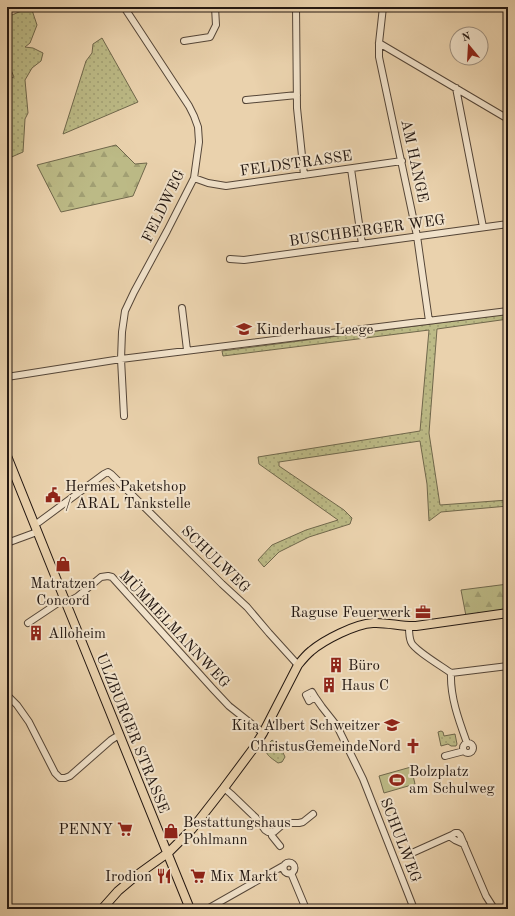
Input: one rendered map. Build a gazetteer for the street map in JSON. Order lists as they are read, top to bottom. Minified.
{"streets":{"main road":["ULZBURGER STRASSE"],"street":["AM HANGE","FELDSTRASSE","FELDWEG","BUSCHBERGER WEG","SCHULWEG","MÜMMELMANNWEG"]},"crossings":[["AM HANGE","FELDSTRASSE"],["AM HANGE","BUSCHBERGER WEG"],["FELDSTRASSE","FELDWEG"],["SCHULWEG","ULZBURGER STRASSE"],["MÜMMELMANNWEG","ULZBURGER STRASSE"]],"places":{"school or university":["Kinderhaus Leege","Kita Albert Schweitzer"],"public building":["Hermes Paketshop / ARAL Tankstelle"],"shop":["Matratzen Concord","Bestattungshaus Pohlmann"],"office":["Raguse Feuerwerk"],"building":["Alloheim","Büro","Haus C"],"church":["ChristusGemeindeNord"],"sports":["Bolzplatz am Schulweg"],"supermarket":["PENNY","Mix Markt"],"restaurant":["Irodion"]},"north":"top"}
